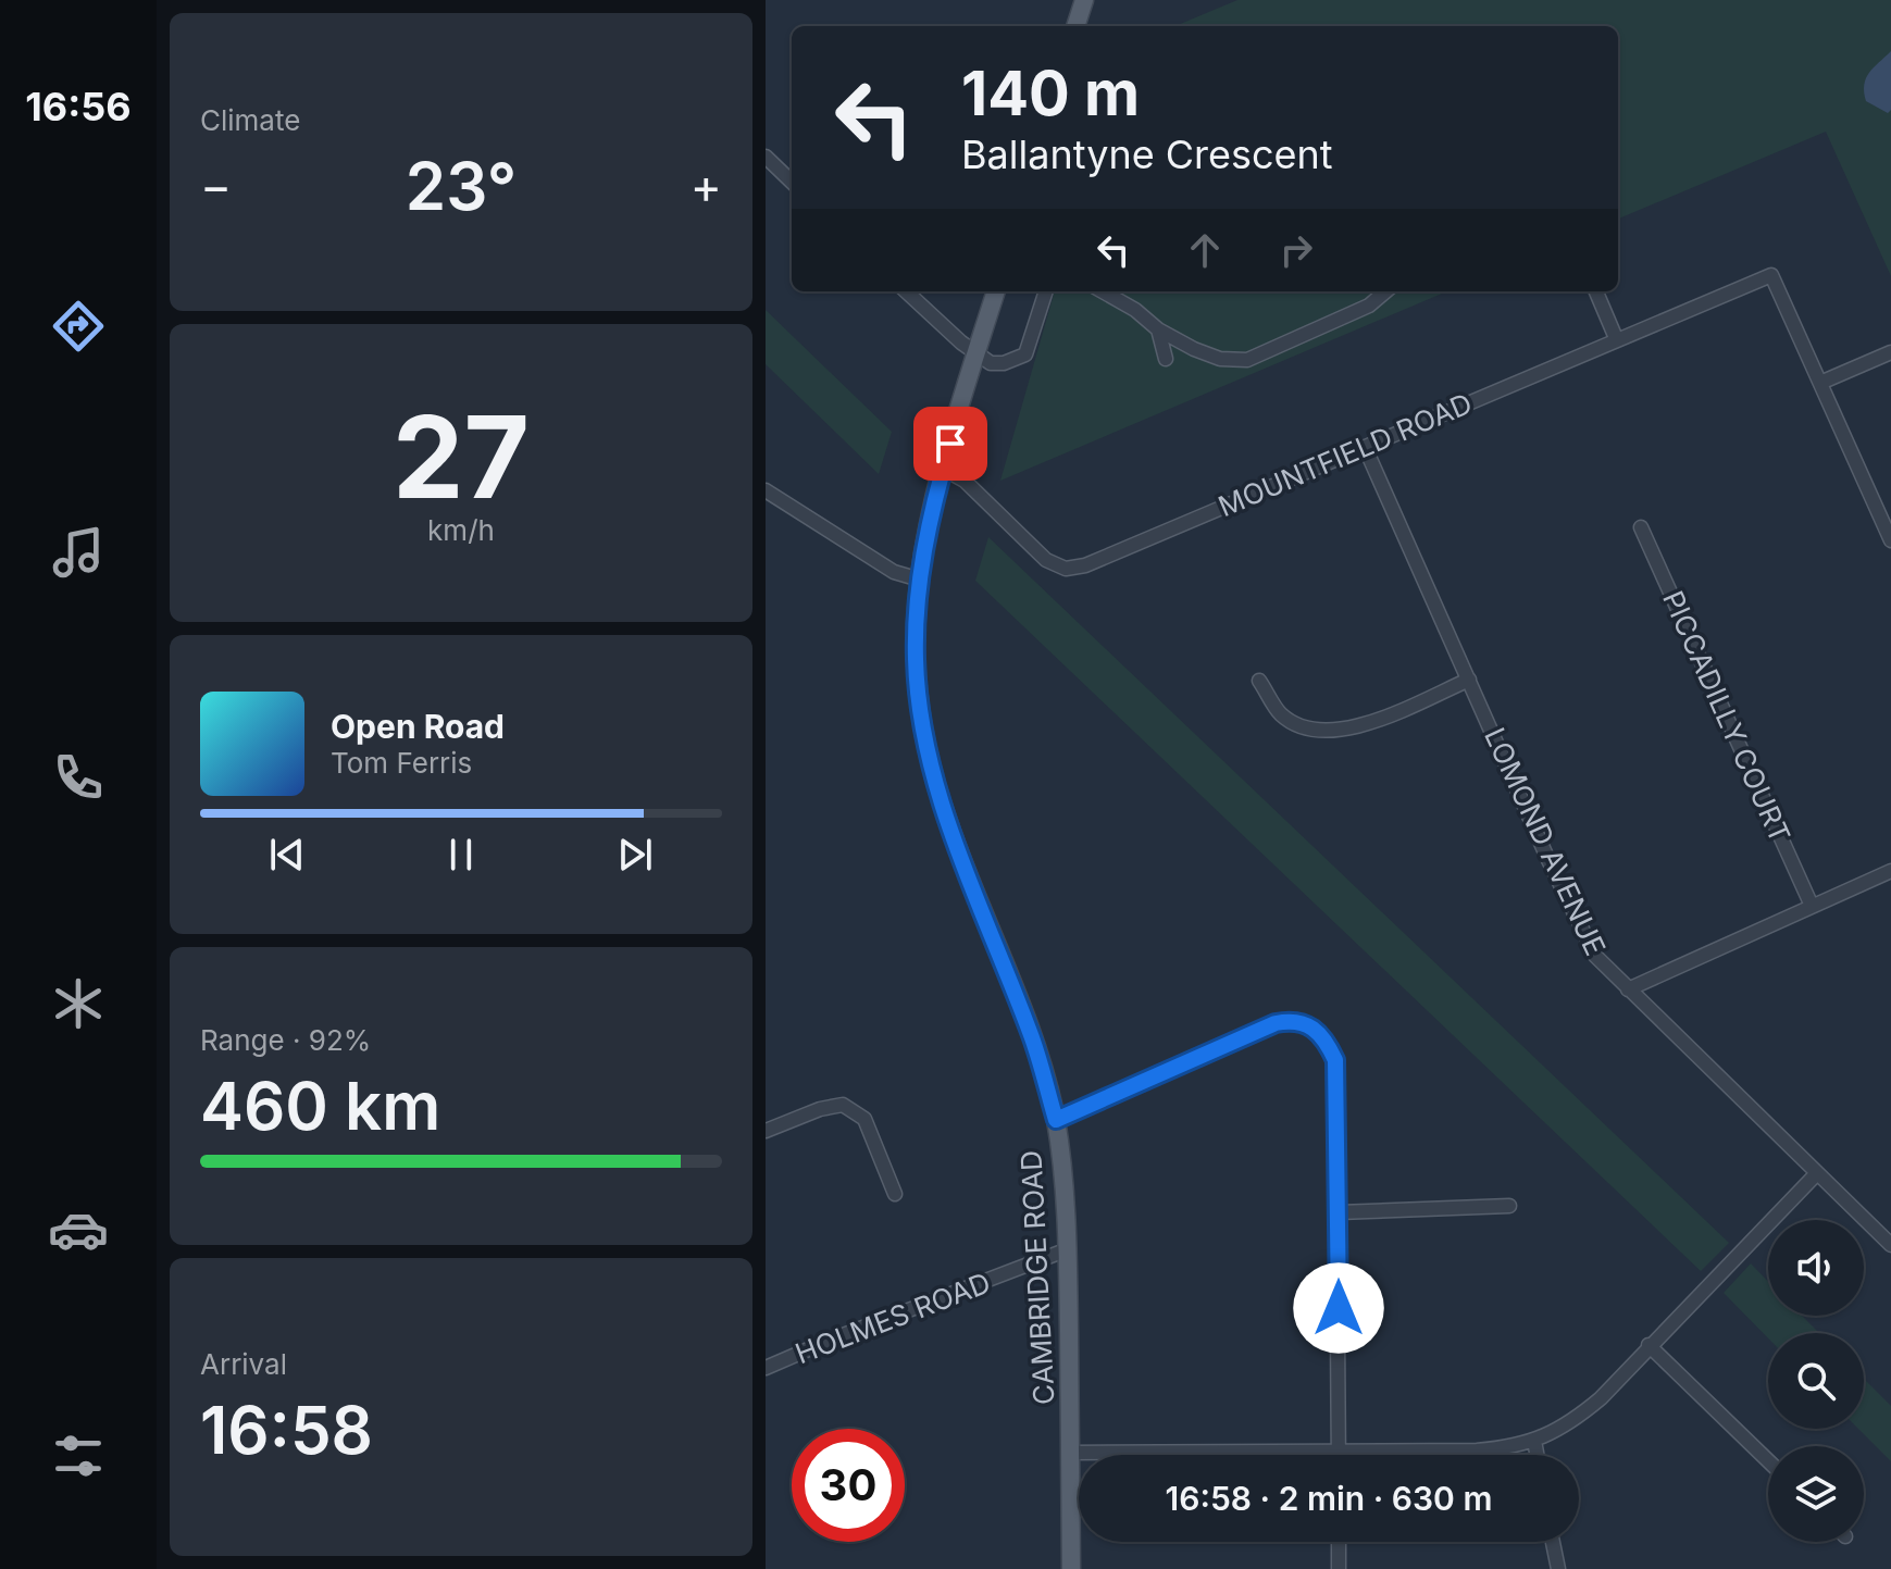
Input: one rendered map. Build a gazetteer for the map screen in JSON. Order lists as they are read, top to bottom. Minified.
{"streets":{"main road":["CAMBRIDGE ROAD"],"street":["MOUNTFIELD ROAD","PICCADILLY COURT","LOMOND AVENUE","HOLMES ROAD"]},"crossings":[["MOUNTFIELD ROAD","LOMOND AVENUE"],["MOUNTFIELD ROAD","CAMBRIDGE ROAD"],["CAMBRIDGE ROAD","HOLMES ROAD"]],"page":{"tabs":"16:56","tile":["Climate",["27","km/h"],["Range · 92%","460 km"],["Arrival","16:58"]],"turn":["140 m","Ballantyne Crescent"],"heat":["−","23°","+"],"song":["Open Road","Tom Ferris"],"limit":"30","trip":"16:58 · 2 min · 630 m"}}
